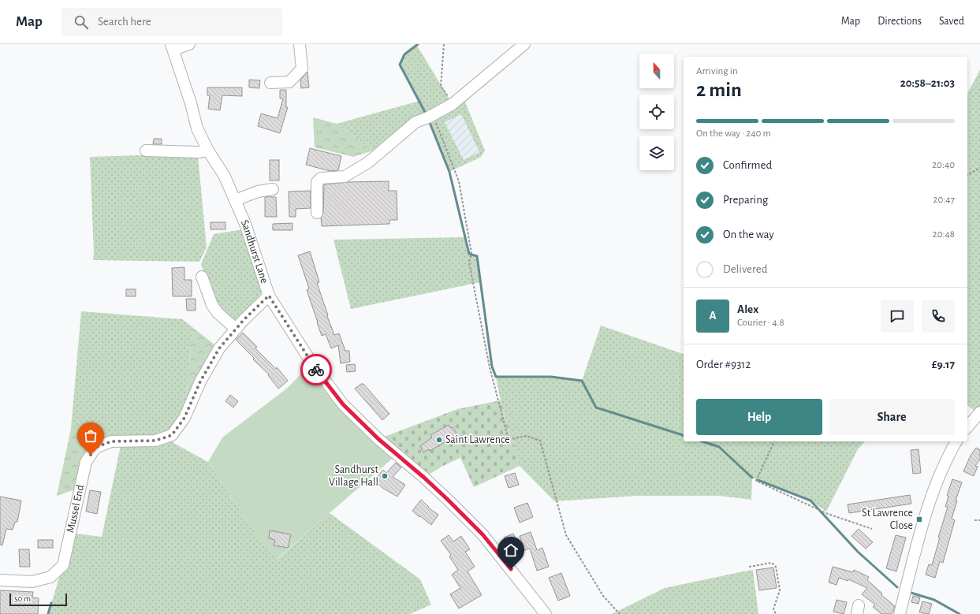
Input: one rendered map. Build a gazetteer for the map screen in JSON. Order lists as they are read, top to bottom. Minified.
{"streets":{"street":["Sandhurst Lane","Mussel End"]},"crossings":[["Sandhurst Lane","Mussel End"]],"places":{"other":["Saint Lawrence","Sandhurst Village Hall"],"transit":["St Lawrence Close"]},"scale_bar":"50 m","north":"top","page":{"header":"Map","search":"Search here","nav":["Map","Directions","Saved"],"heading":["2 min","Arriving in","20:58–21:03"],"panel":["Alex","Courier · 4.8","Order #9312","£9.17"],"bar":"On the way · 240 m","list":[["Confirmed","20:40"],["Preparing","20:47"],["On the way","20:48"],"Delivered"],"round":"A","buttons":["Help","Share"],"scale":"50 m"}}
